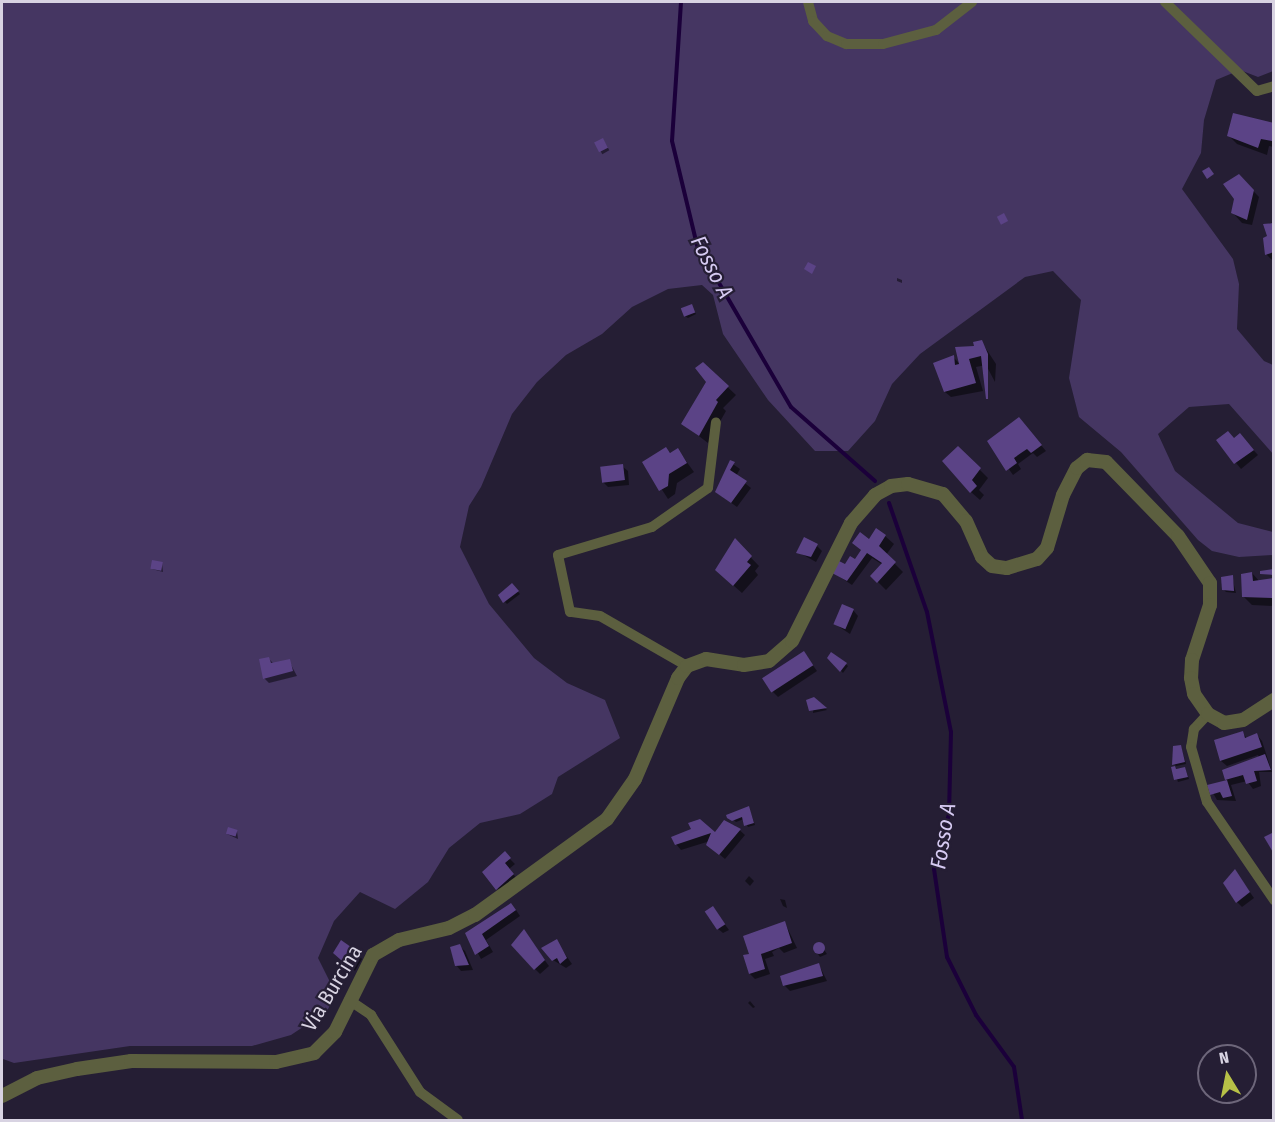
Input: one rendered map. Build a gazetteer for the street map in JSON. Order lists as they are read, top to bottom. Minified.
{"streets":{"street":["Via Burcina"]},"water":["Fosso A"],"north":"top"}
